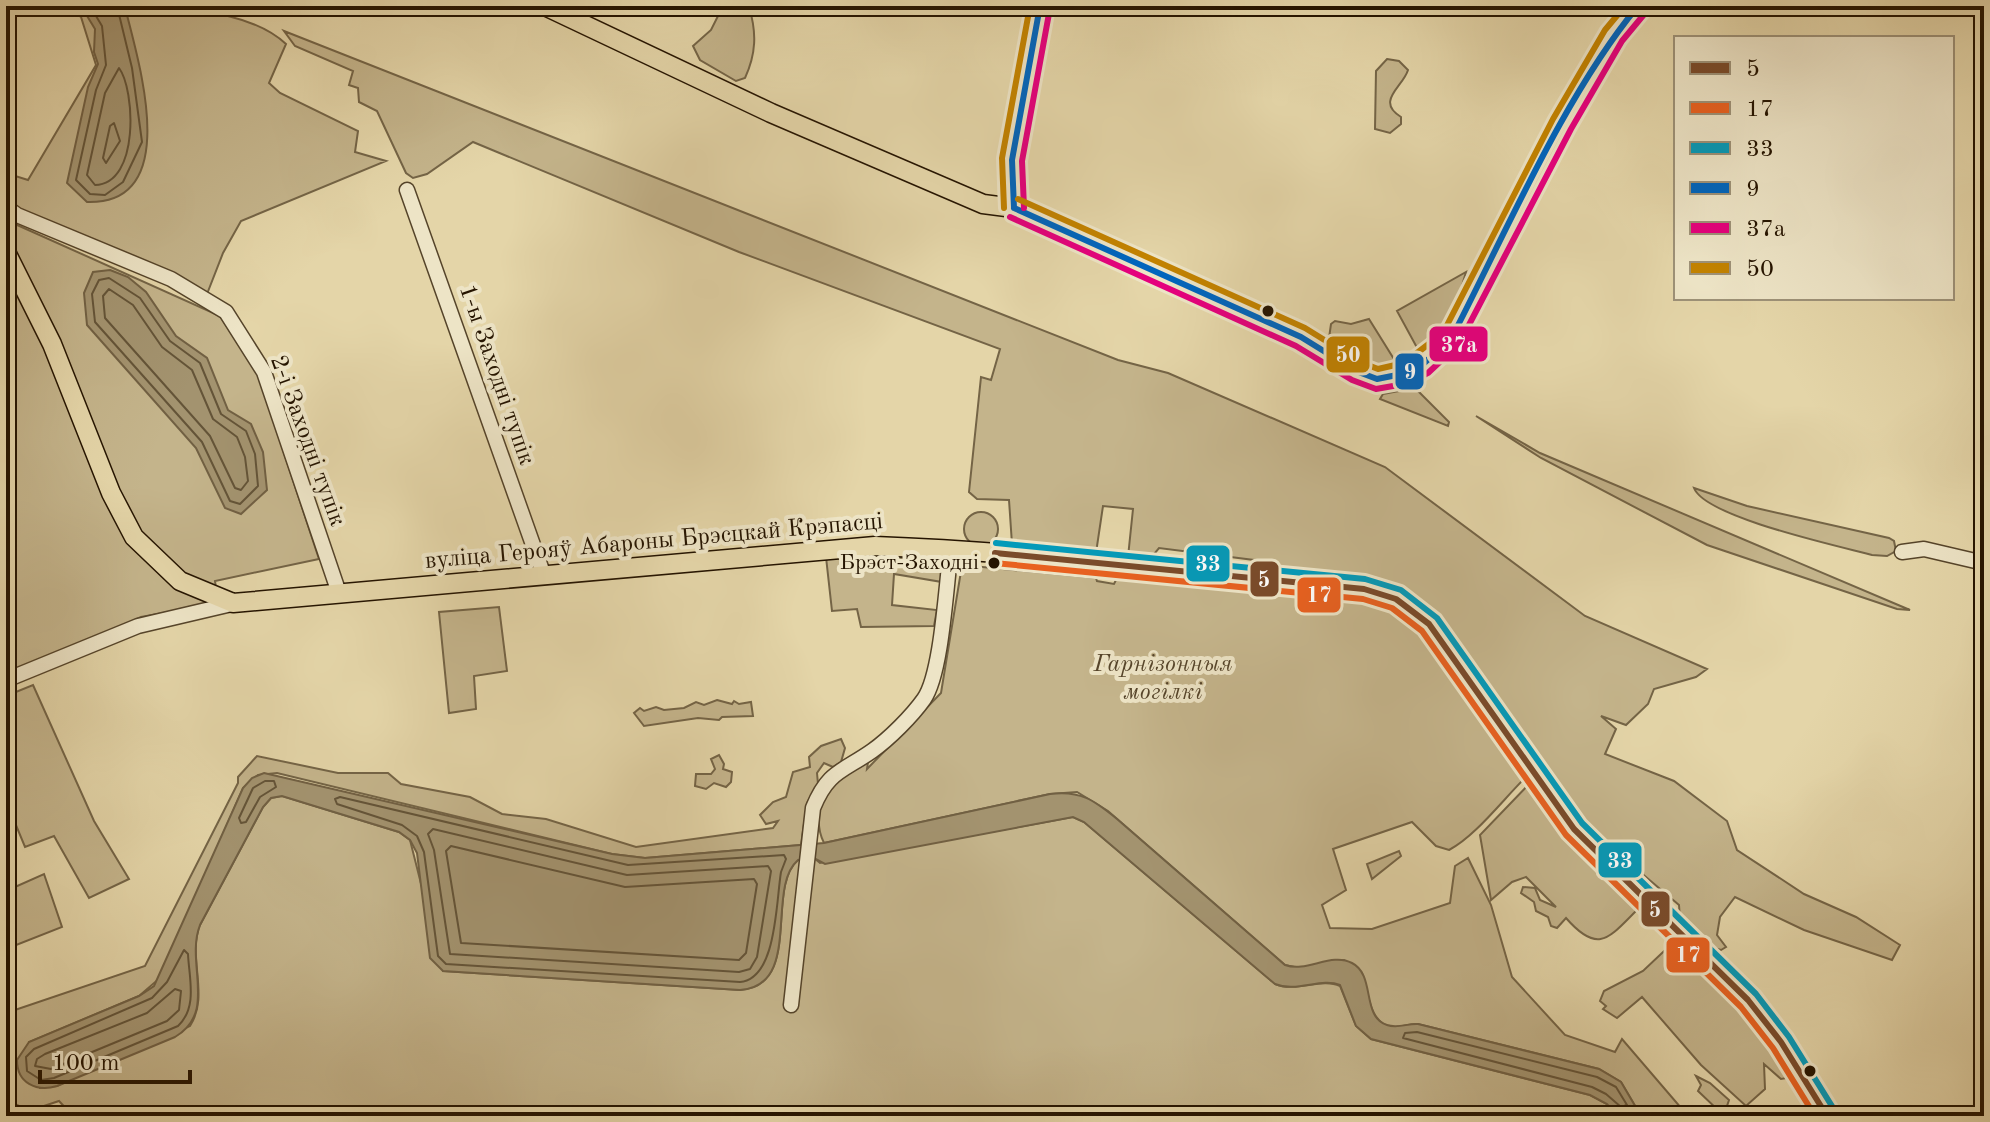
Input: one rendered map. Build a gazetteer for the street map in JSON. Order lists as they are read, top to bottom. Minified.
{"streets":{"main road":["вуліца Герояў Абароны Брэсцкай Крэпасці"],"street":["1-ы Заходні тупік","2-і Заходні тупік"]},"crossings":[["1-ы Заходні тупік","вуліца Герояў Абароны Брэсцкай Крэпасці"],["2-і Заходні тупік","вуліца Герояў Абароны Брэсцкай Крэпасці"]],"parks":["Гарнізонныя могілкі"],"places":["Брэст-Заходні"],"lines":["transit line 9","transit line 50","transit line 37а","transit line 33","transit line 5","transit line 17"],"legend":["5","17","33","9","37а","50"],"scale_bar":"100 m"}
